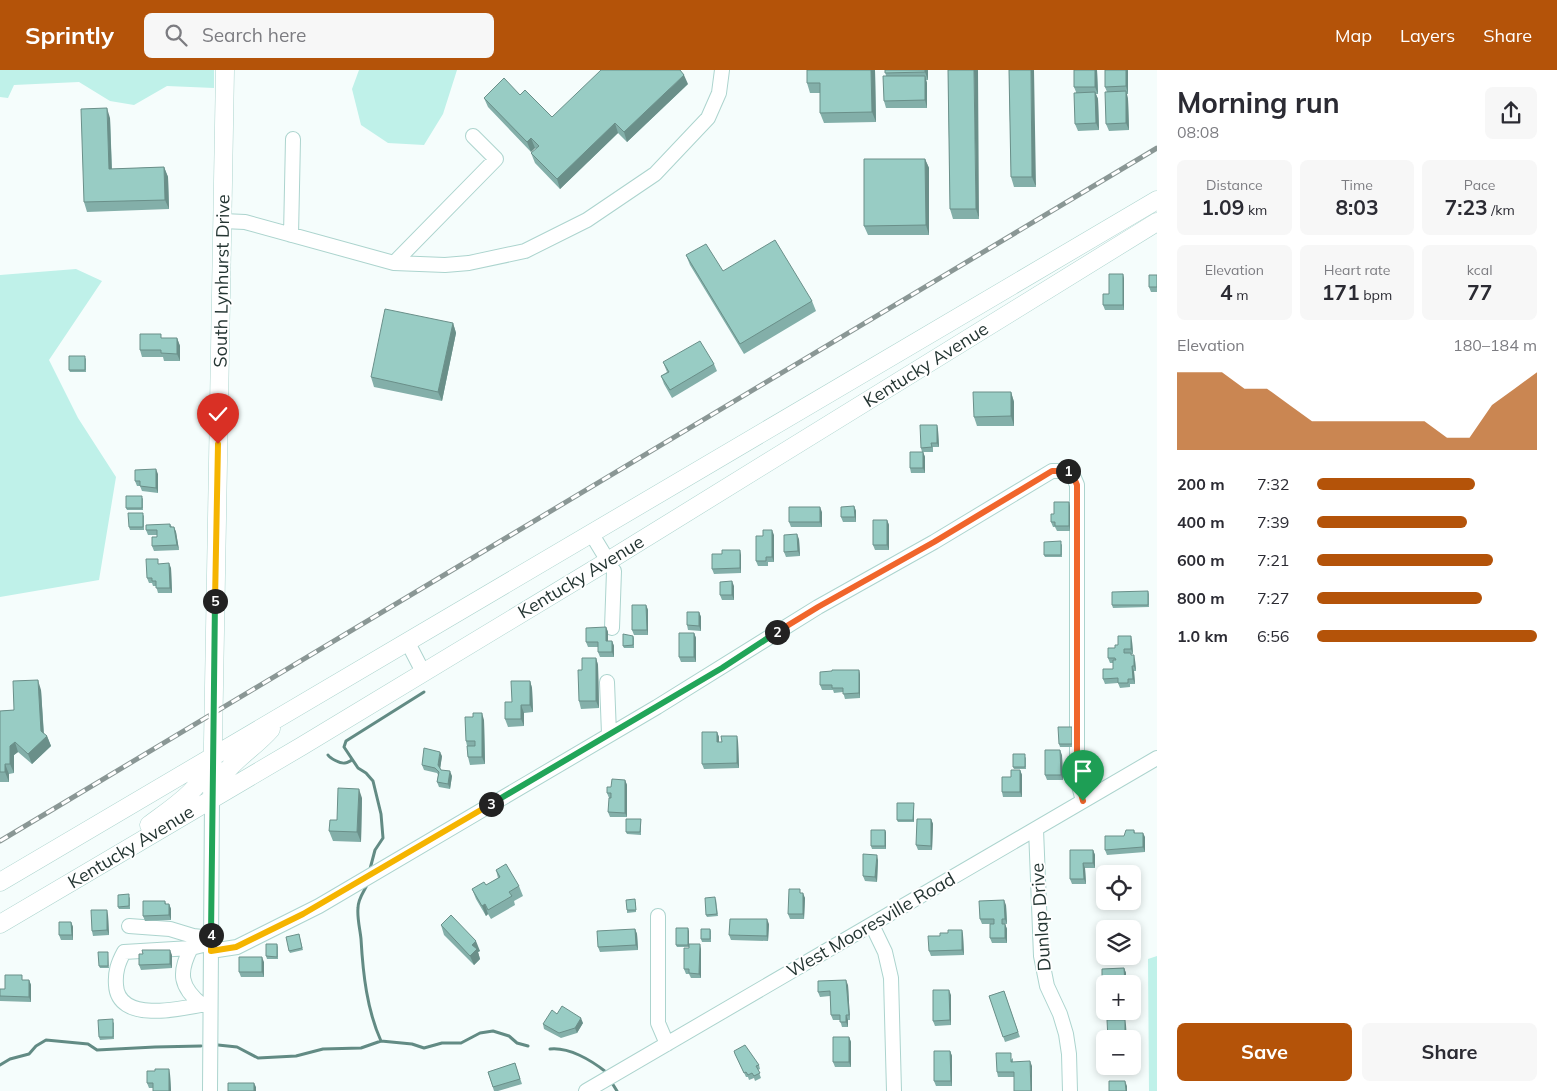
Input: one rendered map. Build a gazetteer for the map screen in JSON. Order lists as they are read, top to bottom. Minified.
{"streets":{"main road":["South Lynhurst Drive","Kentucky Avenue"],"street":["Dunlap Drive","West Mooresville Road"]},"crossings":[["South Lynhurst Drive","Kentucky Avenue"],["Dunlap Drive","West Mooresville Road"]],"page":{"header":"Sprintly","search":"Search here","nav":["Map","Layers","Share"],"heading":["Morning run","08:08"],"stats":[["Distance","1.09 km"],["Time","8:03"],["Pace","7:23 /km"],["Elevation","4 m"],["Heart rate","171 bpm"],["kcal","77"]],"chart":["Elevation","180–184 m"],"pins":["1","5","2","3","4"],"list":[{"name":"200 m","note":"7:32"},{"name":"400 m","note":"7:39"},{"name":"600 m","note":"7:21"},{"name":"800 m","note":"7:27"},{"name":"1.0 km","note":"6:56"}],"map_buttons":["+","−"],"buttons":["Save","Share"]}}
